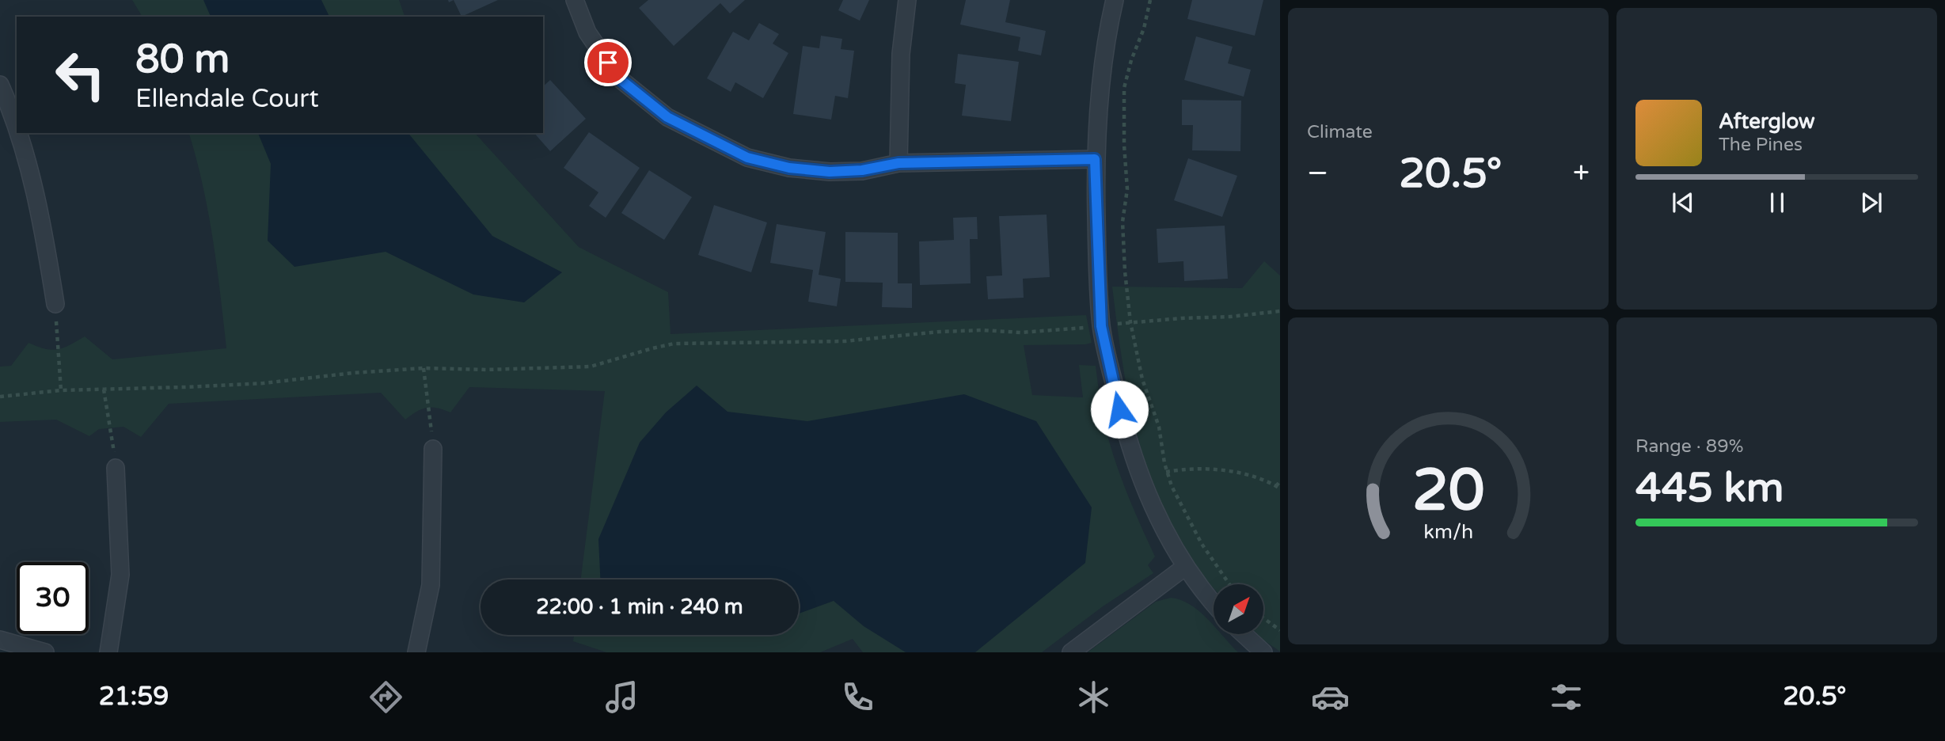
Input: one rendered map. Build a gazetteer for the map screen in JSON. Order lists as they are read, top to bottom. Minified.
{"north":"top right","page":{"tile":["Climate",["Range · 89%","445 km"]],"turn":["80 m","Ellendale Court"],"song":["Afterglow","The Pines"],"heat":["−","20.5°","+"],"limit":"30","trip":"22:00 · 1 min · 240 m","tabs":["21:59","20.5°"],"gauge":["20","km/h"]}}
